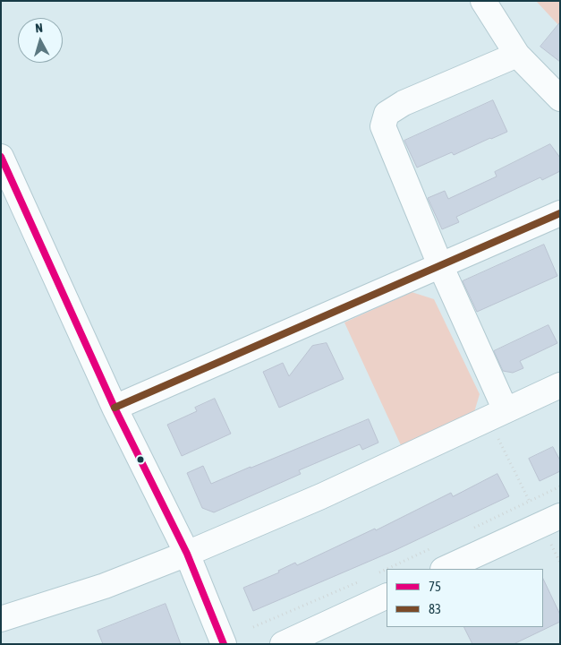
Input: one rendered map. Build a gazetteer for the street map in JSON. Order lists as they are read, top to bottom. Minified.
{"lines":["transit line 75","transit line 83"],"legend":["75","83"],"north":"top"}
